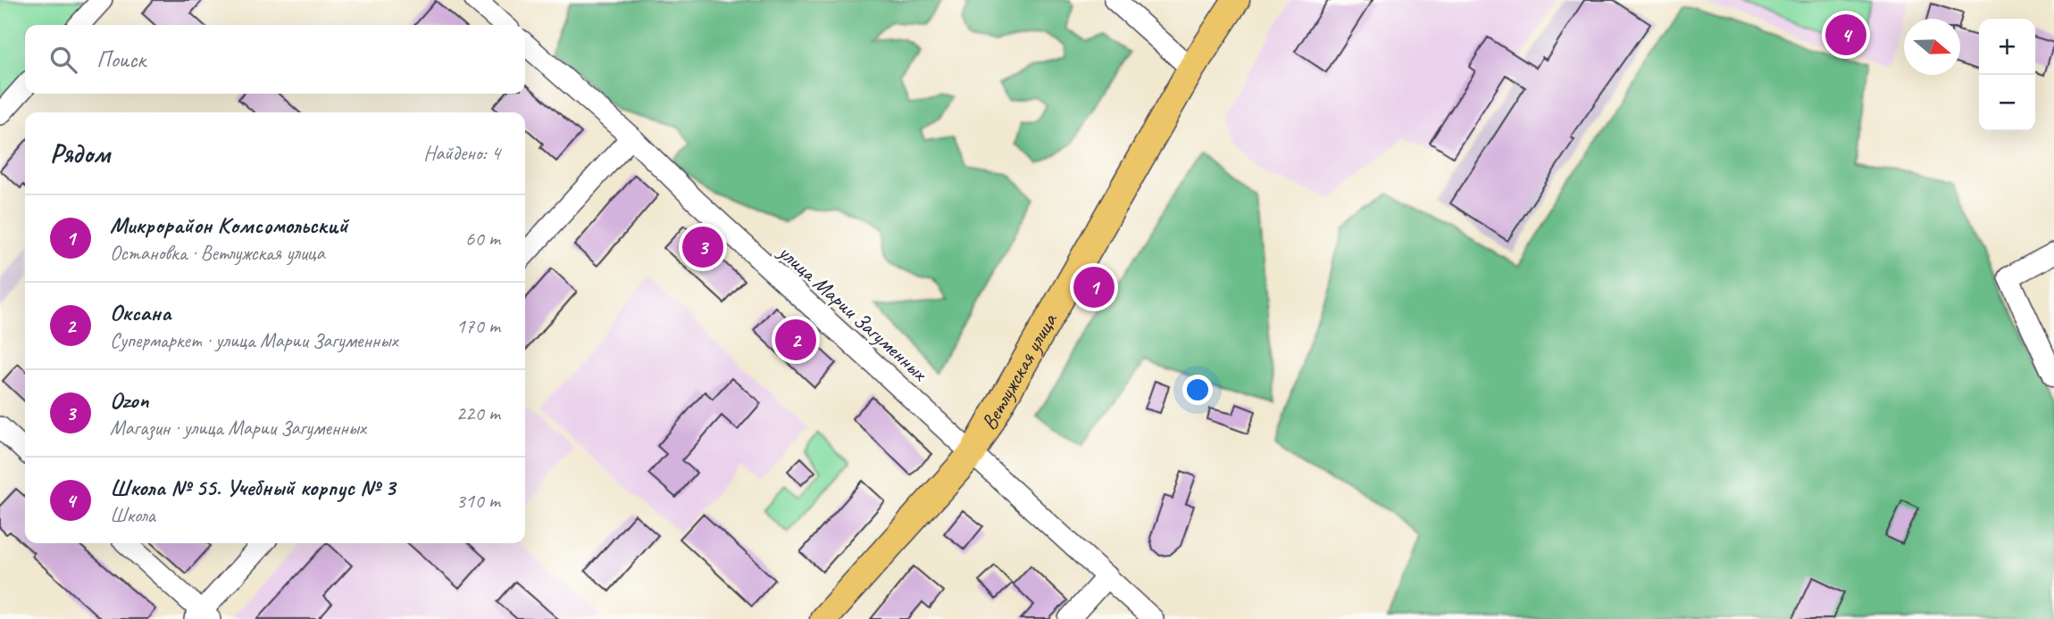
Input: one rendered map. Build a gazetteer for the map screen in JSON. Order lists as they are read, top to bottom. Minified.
{"streets":{"main road":["Ветлужская улица"],"street":["улица Марии Загуменных"]},"crossings":[["улица Марии Загуменных","Ветлужская улица"]],"north":"right","page":{"pins":["4","3","1","2"],"map_buttons":["+","−"],"search":"Поиск","heading":["Рядом","Найдено: 4"],"list":[{"mark":"1","name":"Микрорайон Комсомольский","note":"Остановка · Ветлужская улица","value":"60 m"},{"mark":"2","name":"Оксана","note":"Супермаркет · улица Марии Загуменных","value":"170 m"},{"mark":"3","name":"Ozon","note":"Магазин · улица Марии Загуменных","value":"220 m"},{"mark":"4","name":"Школа № 55. Учебный корпус № 3","note":"Школа","value":"310 m"}]}}
